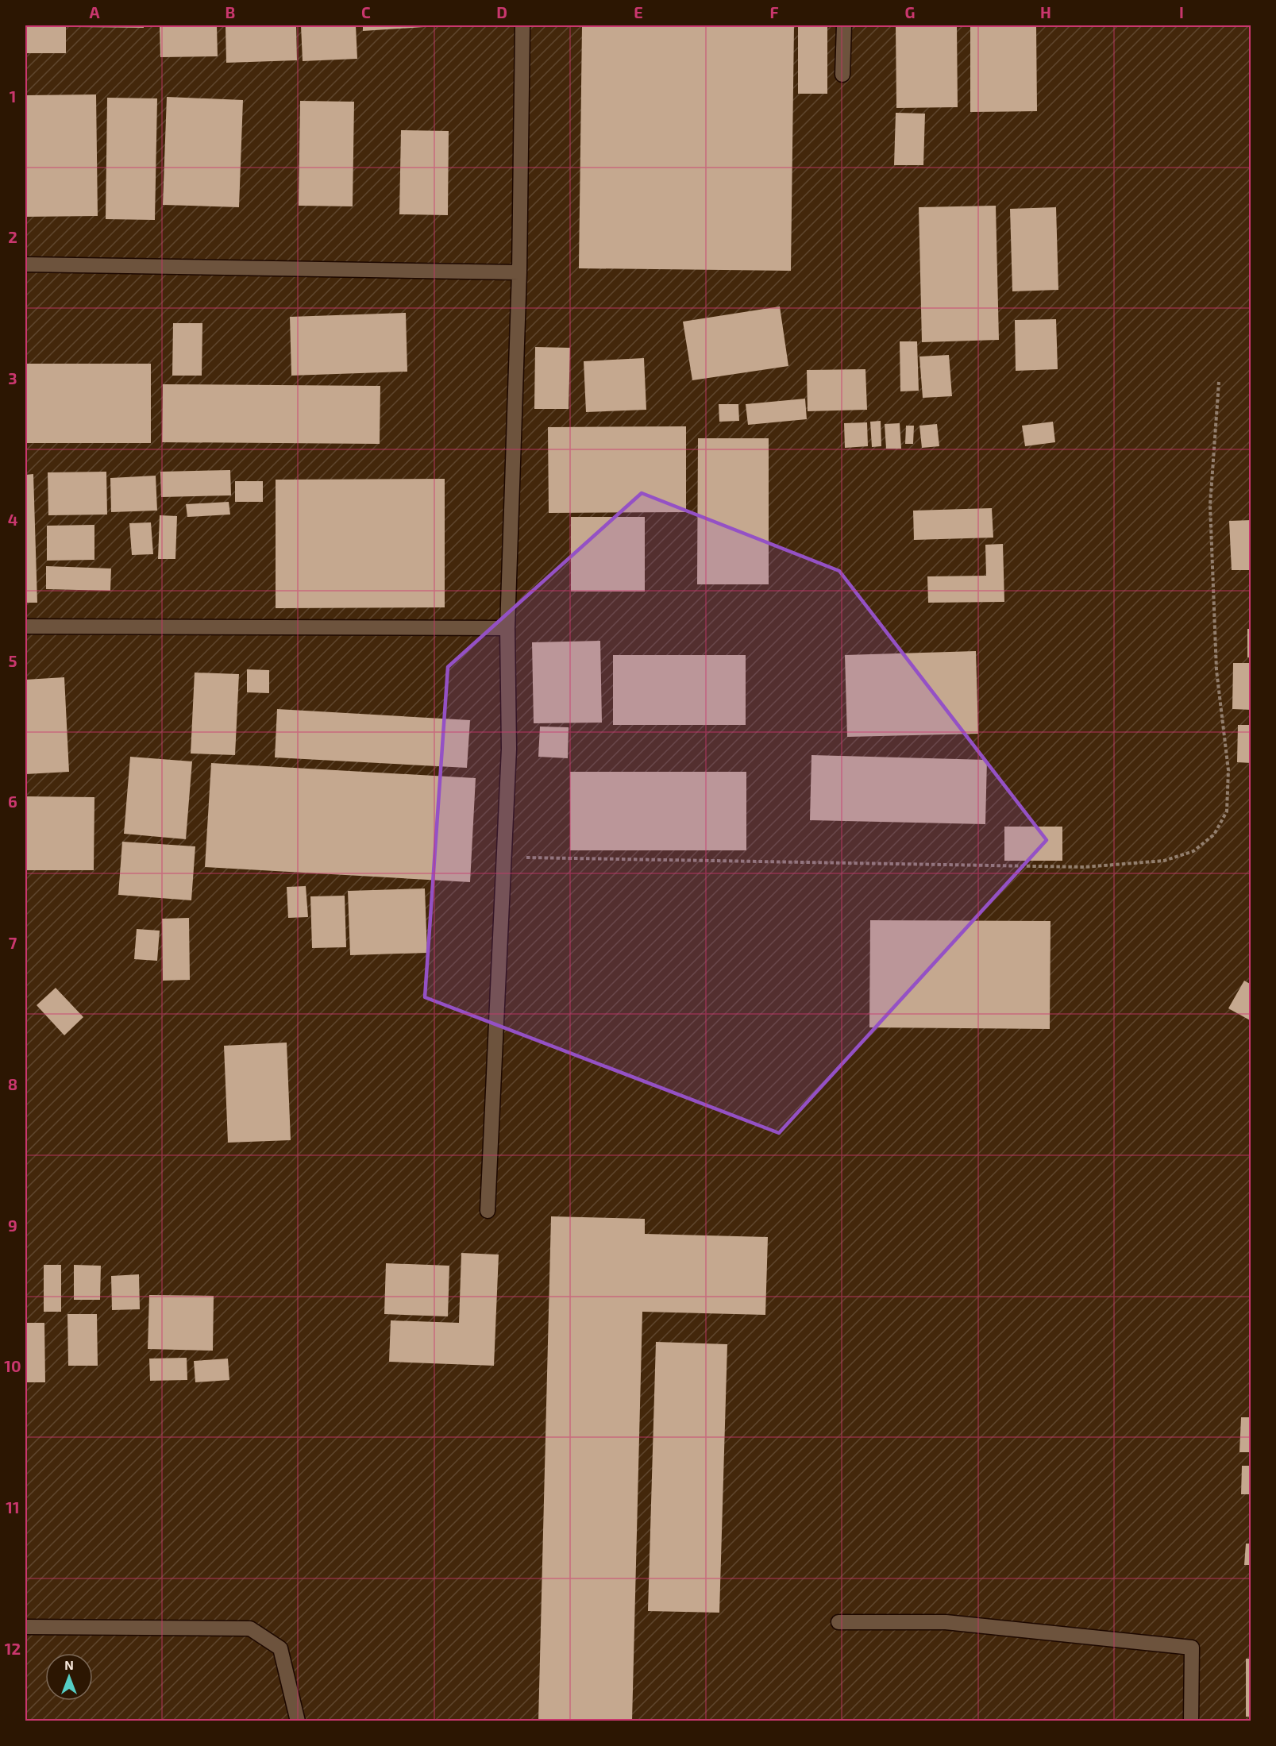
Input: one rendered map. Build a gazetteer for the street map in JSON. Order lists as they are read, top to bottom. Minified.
{"north":"top","grid":{"columns":["A","B","C","D","E","F","G","H","I"],"rows":["1","2","3","4","5","6","7","8","9","10","11","12"]}}
